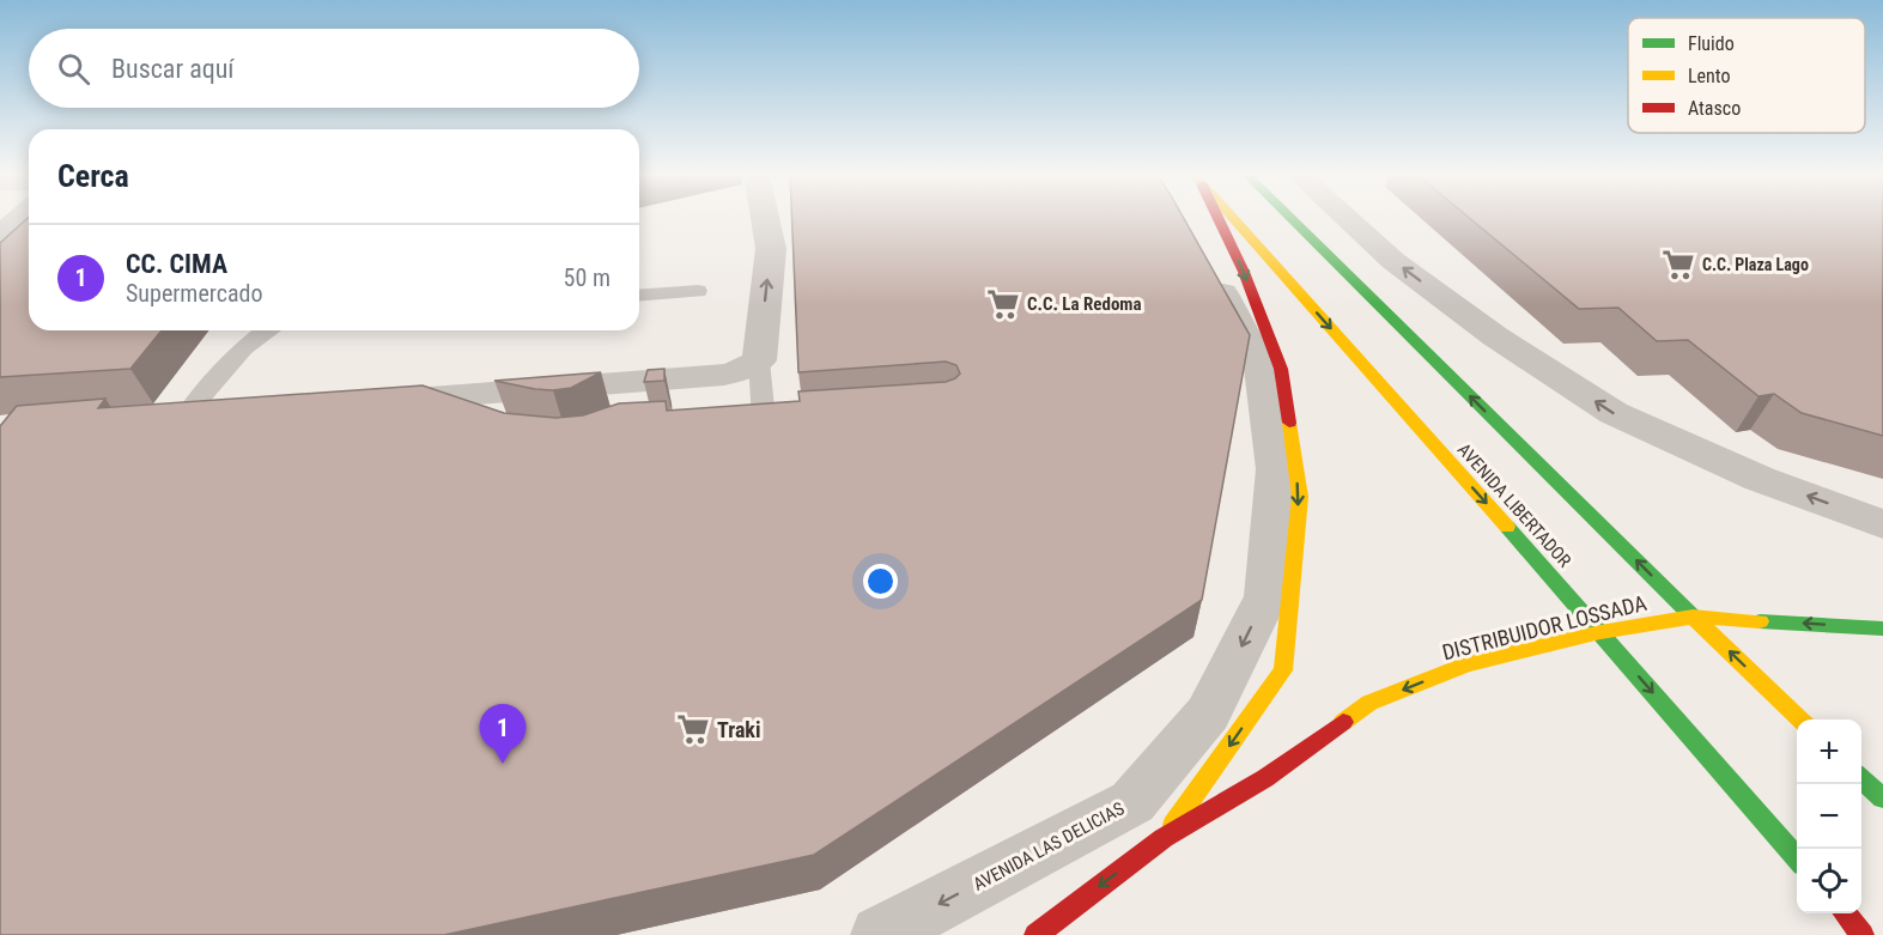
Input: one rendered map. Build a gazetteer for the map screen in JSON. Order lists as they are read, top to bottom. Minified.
{"streets":{"main road":["AVENIDA LIBERTADOR","DISTRIBUIDOR LOSSADA"],"street":["AVENIDA LAS DELICIAS"]},"crossings":[["AVENIDA LIBERTADOR","DISTRIBUIDOR LOSSADA"]],"one_way":["DISTRIBUIDOR LOSSADA","AVENIDA LAS DELICIAS"],"places":{"supermarket":["C.C. Plaza Lago","C.C. La Redoma","Traki"]},"legend":["Fluido","Lento","Atasco"],"page":{"search":"Buscar aquí","heading":"Cerca","list":[{"mark":"1","name":"CC. CIMA","note":"Supermercado","value":"50 m"}],"pins":"1","map_buttons":["+","−"]}}
